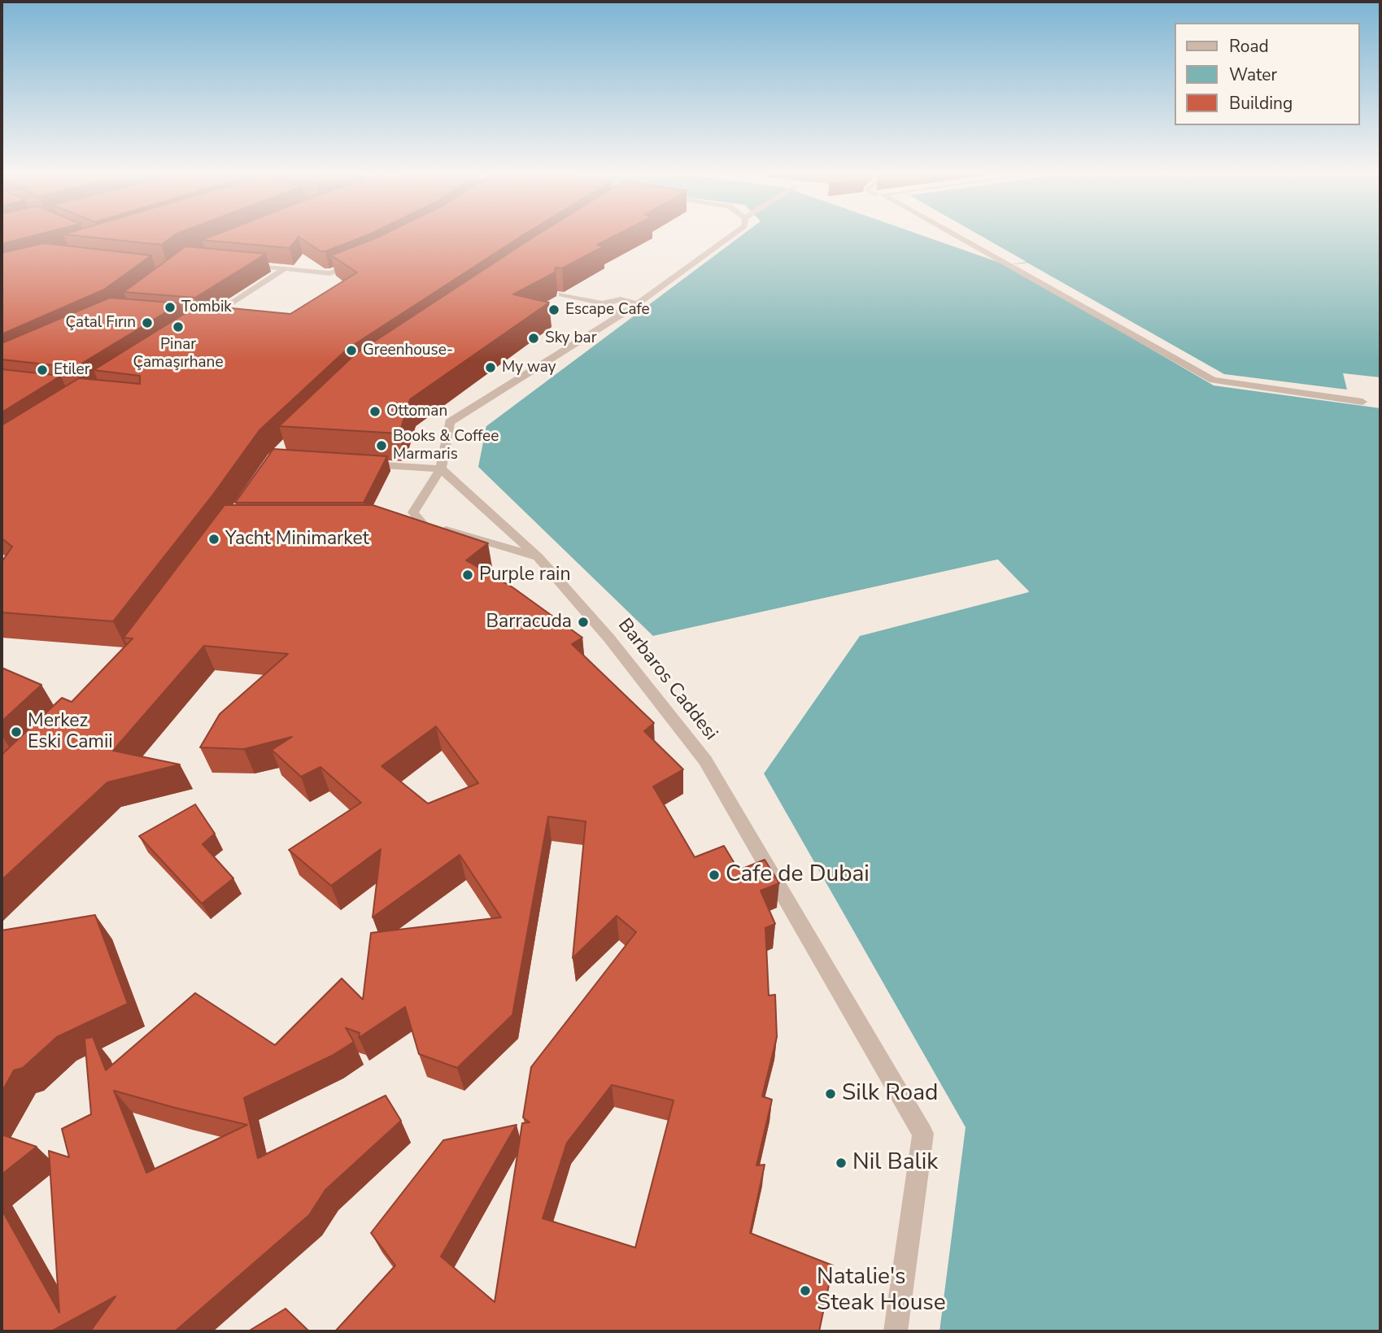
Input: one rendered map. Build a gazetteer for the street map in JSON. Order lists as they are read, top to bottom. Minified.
{"streets":{"street":["Barbaros Caddesi"]},"places":["Tombik","Escape Cafe","Çatal Fırın","Pinar Çamaşırhane","Sky bar","Greenhouse-","My way","Etiler","Ottoman","Books & Coffee Marmaris","Yacht Minimarket","Purple rain","Barracuda","Merkez Eski Camii","Cafe de Dubai","Silk Road","Nil Balik","Natalie's Steak House"],"legend":["Road","Water","Building"]}
